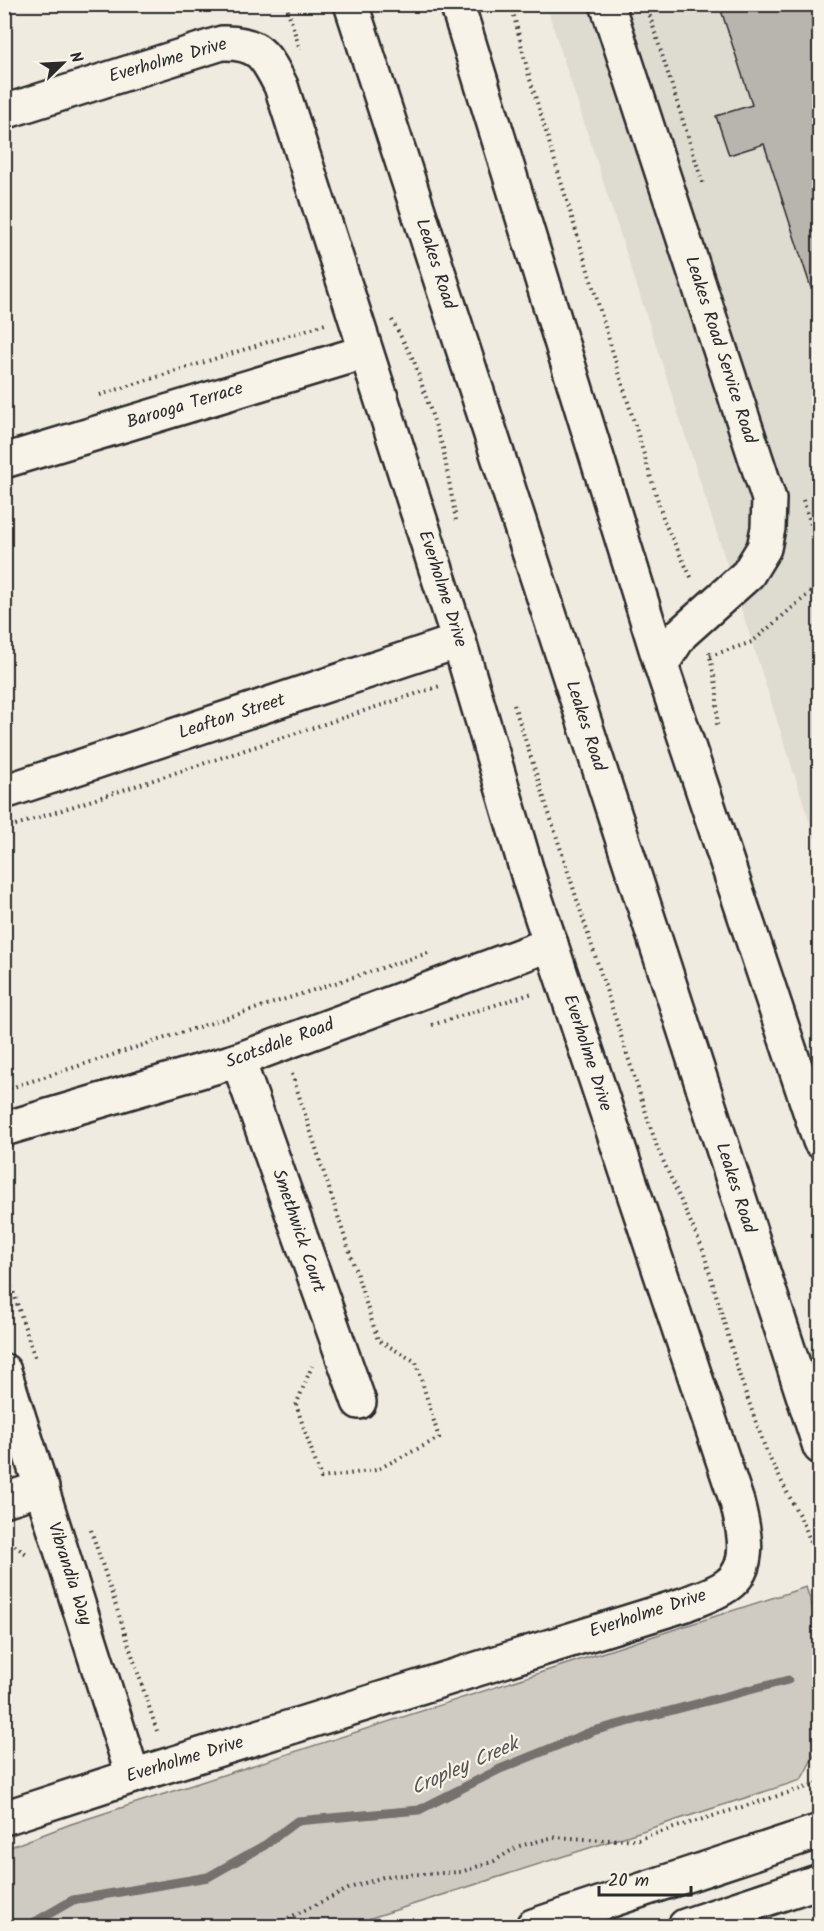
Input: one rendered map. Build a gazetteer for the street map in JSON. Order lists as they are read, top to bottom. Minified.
{"streets":{"main road":["Everholme Drive","Leakes Road","Leakes Road Service Road","Barooga Terrace","Leafton Street","Scotsdale Road","Smethwick Court","Vibrandia Way"]},"crossings":[["Everholme Drive","Barooga Terrace"],["Everholme Drive","Leafton Street"],["Everholme Drive","Scotsdale Road"],["Everholme Drive","Vibrandia Way"],["Scotsdale Road","Smethwick Court"]],"water":["Cropley Creek"],"scale_bar":"20 m","north":"top right"}
